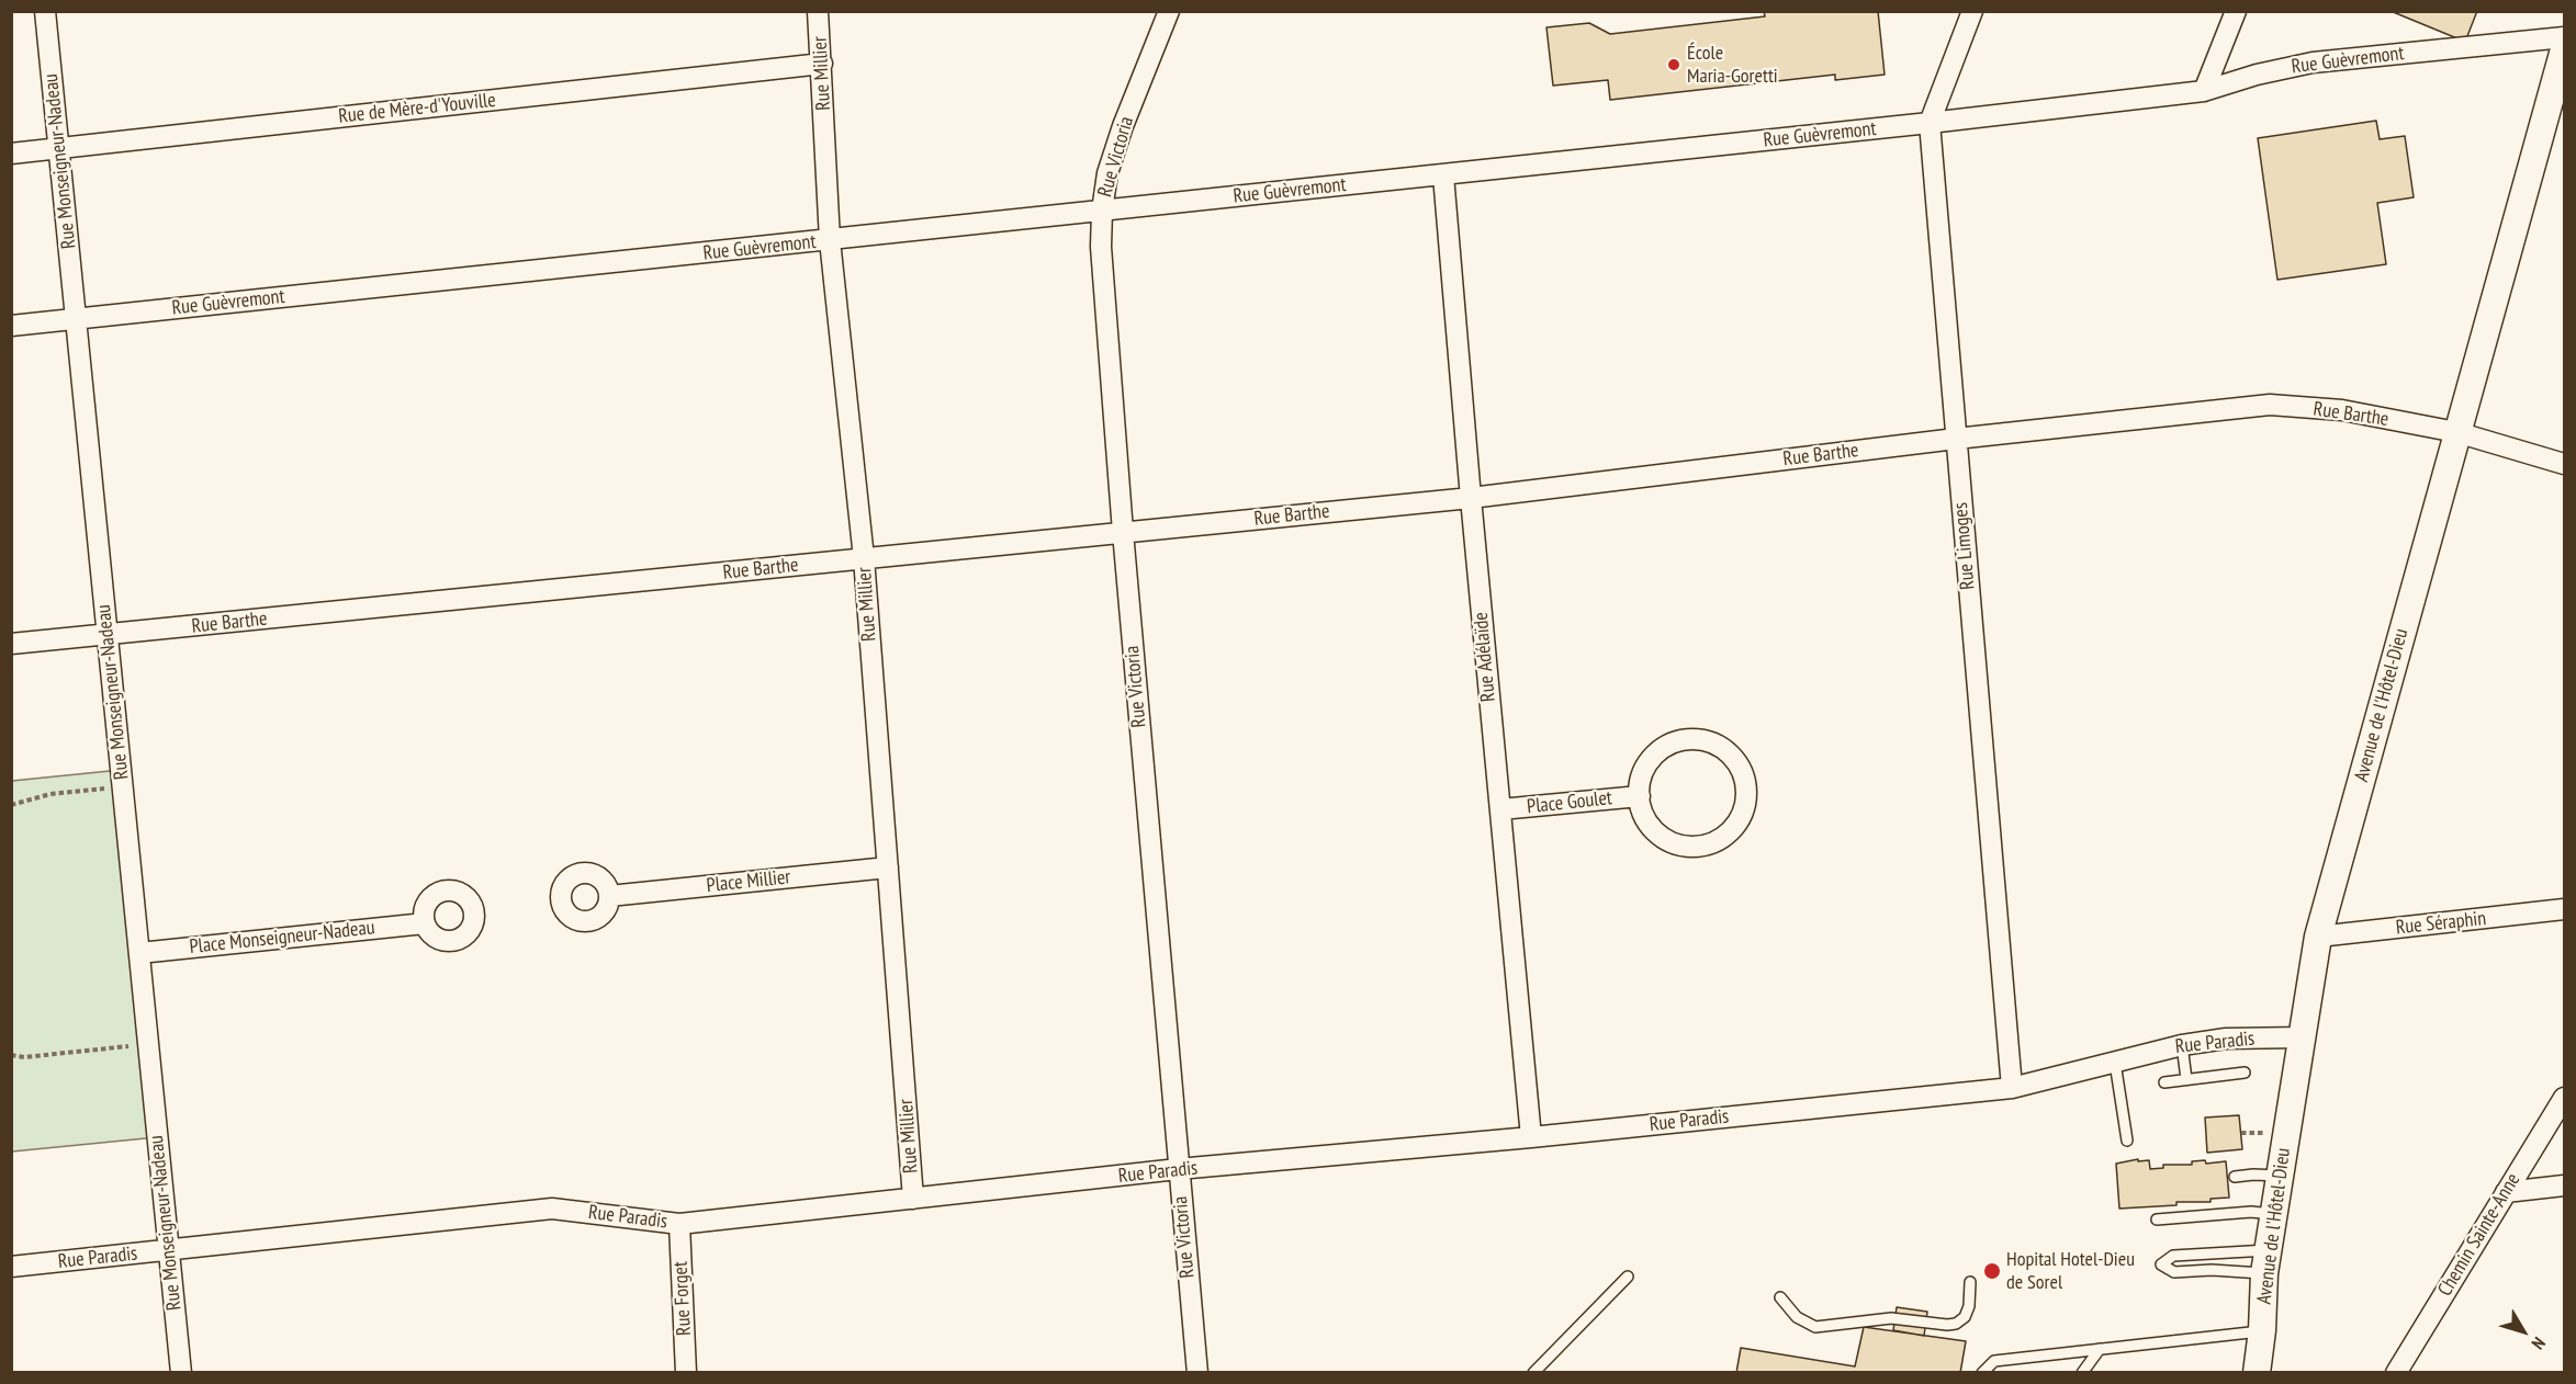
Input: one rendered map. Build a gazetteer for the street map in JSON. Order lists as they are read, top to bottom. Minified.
{"streets":{"street":["Rue Guèvremont","Rue Millier","Rue de Mère-d'Youville","Rue Victoria","Rue Monseigneur-Nadeau","Rue Barthe","Rue Limoges","Rue Adélaïde","Avenue de l'Hôtel-Dieu","Place Goulet","Place Millier","Rue Séraphin","Place Monseigneur-Nadeau","Rue Paradis","Chemin Sainte-Anne","Rue Forget"]},"crossings":[["Rue Guèvremont","Rue Millier"],["Rue Guèvremont","Rue Victoria"],["Rue Guèvremont","Rue Monseigneur-Nadeau"],["Rue Guèvremont","Rue Limoges"],["Rue Guèvremont","Rue Adélaïde"],["Rue Millier","Rue de Mère-d'Youville"],["Rue Millier","Rue Barthe"],["Rue Millier","Place Millier"],["Rue Millier","Rue Paradis"],["Rue de Mère-d'Youville","Rue Monseigneur-Nadeau"],["Rue Victoria","Rue Barthe"],["Rue Victoria","Rue Paradis"],["Rue Monseigneur-Nadeau","Rue Barthe"],["Rue Monseigneur-Nadeau","Place Monseigneur-Nadeau"],["Rue Monseigneur-Nadeau","Rue Paradis"],["Rue Barthe","Rue Limoges"],["Rue Barthe","Rue Adélaïde"],["Rue Barthe","Avenue de l'Hôtel-Dieu"],["Rue Limoges","Rue Paradis"],["Rue Adélaïde","Place Goulet"],["Rue Adélaïde","Rue Paradis"],["Avenue de l'Hôtel-Dieu","Rue Séraphin"],["Avenue de l'Hôtel-Dieu","Rue Paradis"],["Rue Paradis","Rue Forget"]],"places":["École Maria-Goretti","Hopital Hotel-Dieu de Sorel"],"north":"bottom right"}
